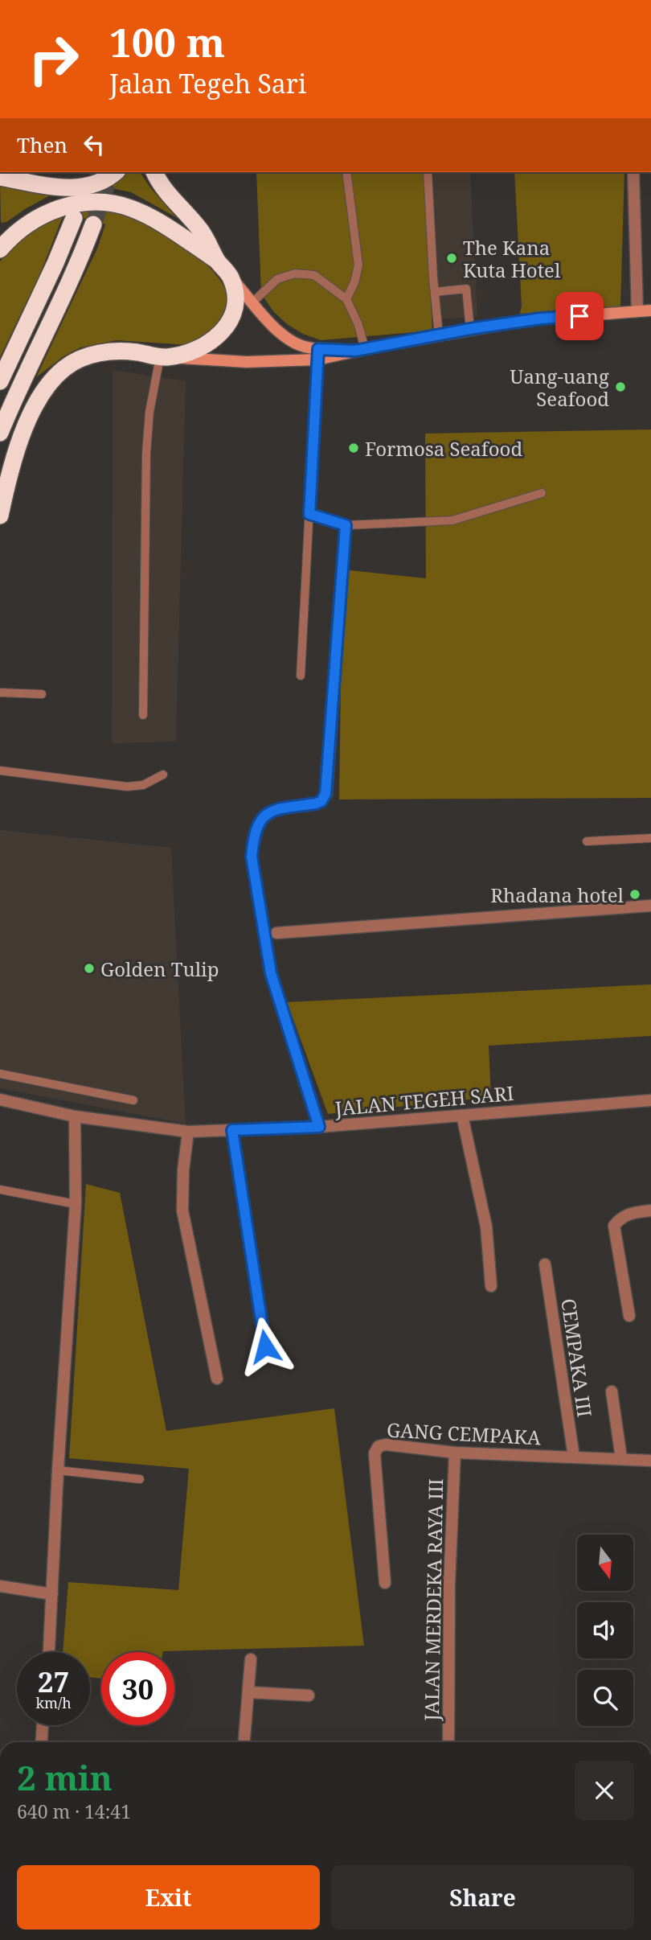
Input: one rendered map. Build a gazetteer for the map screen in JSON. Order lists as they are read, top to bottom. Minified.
{"streets":{"street":["JALAN TEGEH SARI","CEMPAKA III","GANG CEMPAKA","JALAN MERDEKA RAYA III"]},"crossings":[["CEMPAKA III","GANG CEMPAKA"],["GANG CEMPAKA","JALAN MERDEKA RAYA III"]],"places":["The Kana Kuta Hotel","Uang-uang Seafood","Formosa Seafood","Rhadana hotel","Golden Tulip"],"north":"bottom","page":{"turn":["100 m","Jalan Tegeh Sari"],"then":"Then","speed":"27 km/h","limit":"30","heading":["2 min","640 m · 14:41"],"buttons":["Exit","Share"]}}
